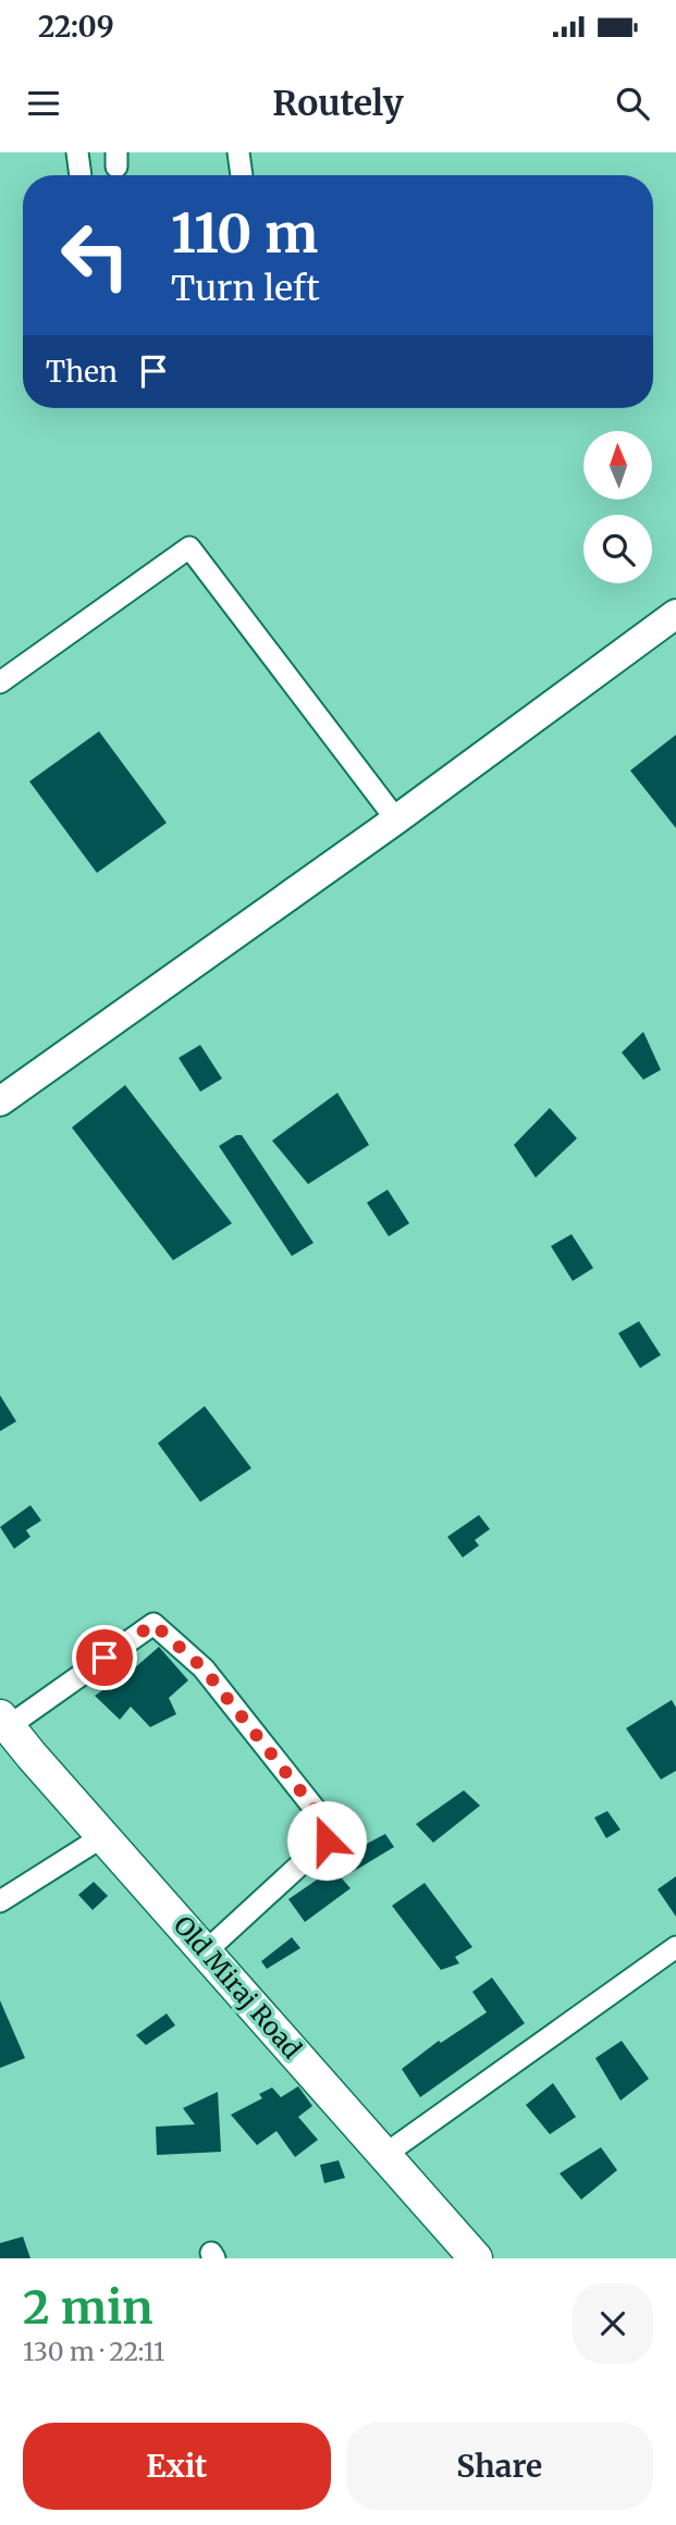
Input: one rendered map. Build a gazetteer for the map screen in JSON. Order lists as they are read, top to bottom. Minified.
{"streets":{"main road":["Old Miraj Road"]},"north":"top","page":{"status":"22:09","header":"Routely","turn":["110 m","Turn left"],"then":"Then","heading":["2 min","130 m · 22:11"],"buttons":["Exit","Share"]}}
